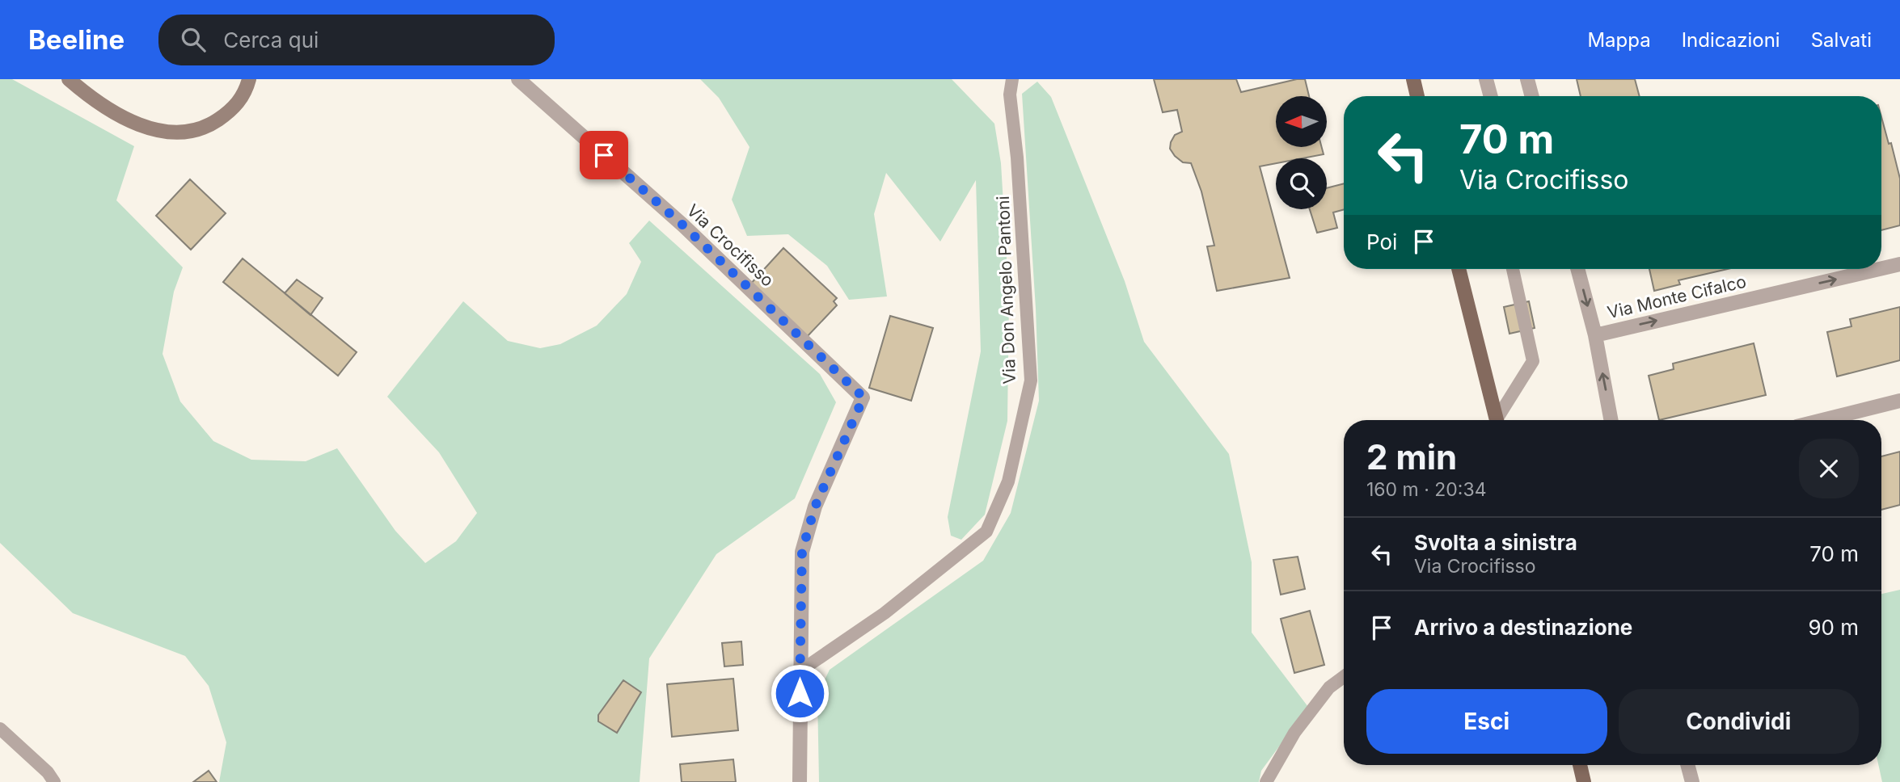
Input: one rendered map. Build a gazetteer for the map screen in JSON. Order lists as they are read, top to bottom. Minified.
{"streets":{"street":["Via Crocifisso","Via Monte Cifalco"],"lane":["Via Don Angelo Pantoni"]},"crossings":[["Via Crocifisso","Via Don Angelo Pantoni"]],"one_way":["Via Monte Cifalco"],"north":"left","page":{"header":"Beeline","search":"Cerca qui","nav":["Mappa","Indicazioni","Salvati"],"turn":["70 m","Via Crocifisso"],"then":"Poi","heading":["2 min","160 m · 20:34"],"list":[{"name":"Svolta a sinistra","note":"Via Crocifisso","value":"70 m"},{"name":"Arrivo a destinazione","value":"90 m"}],"buttons":["Esci","Condividi"]}}
